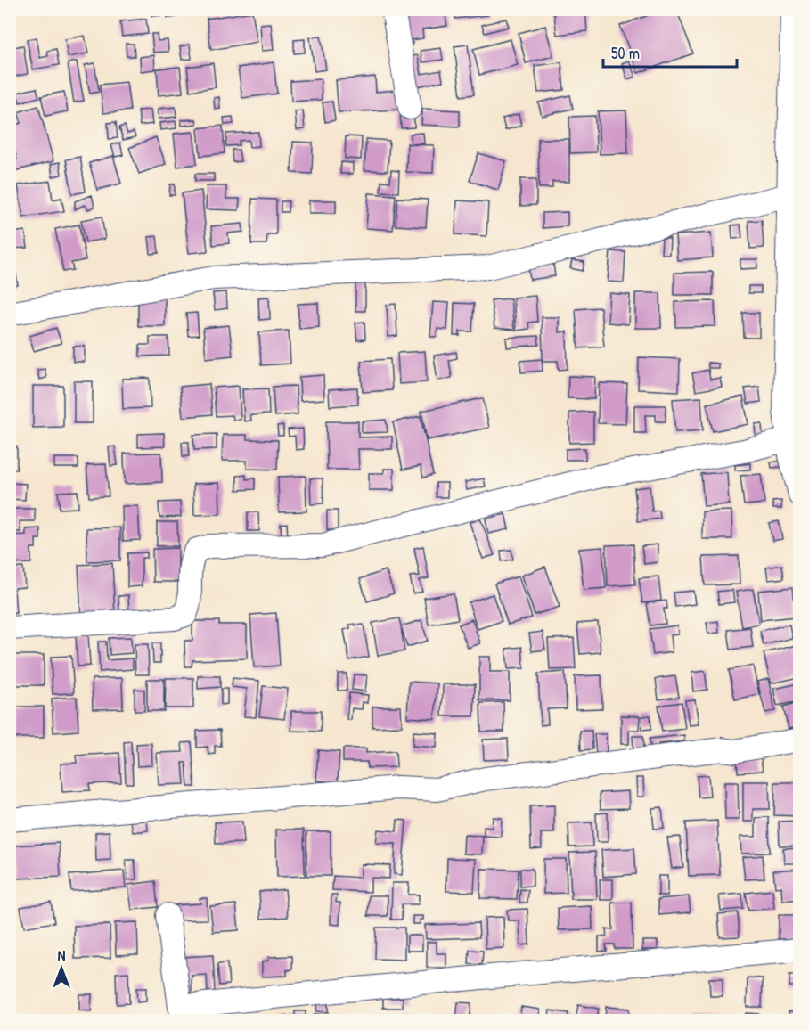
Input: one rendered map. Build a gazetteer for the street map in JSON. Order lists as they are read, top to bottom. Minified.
{"scale_bar":"50 m","north":"top"}
